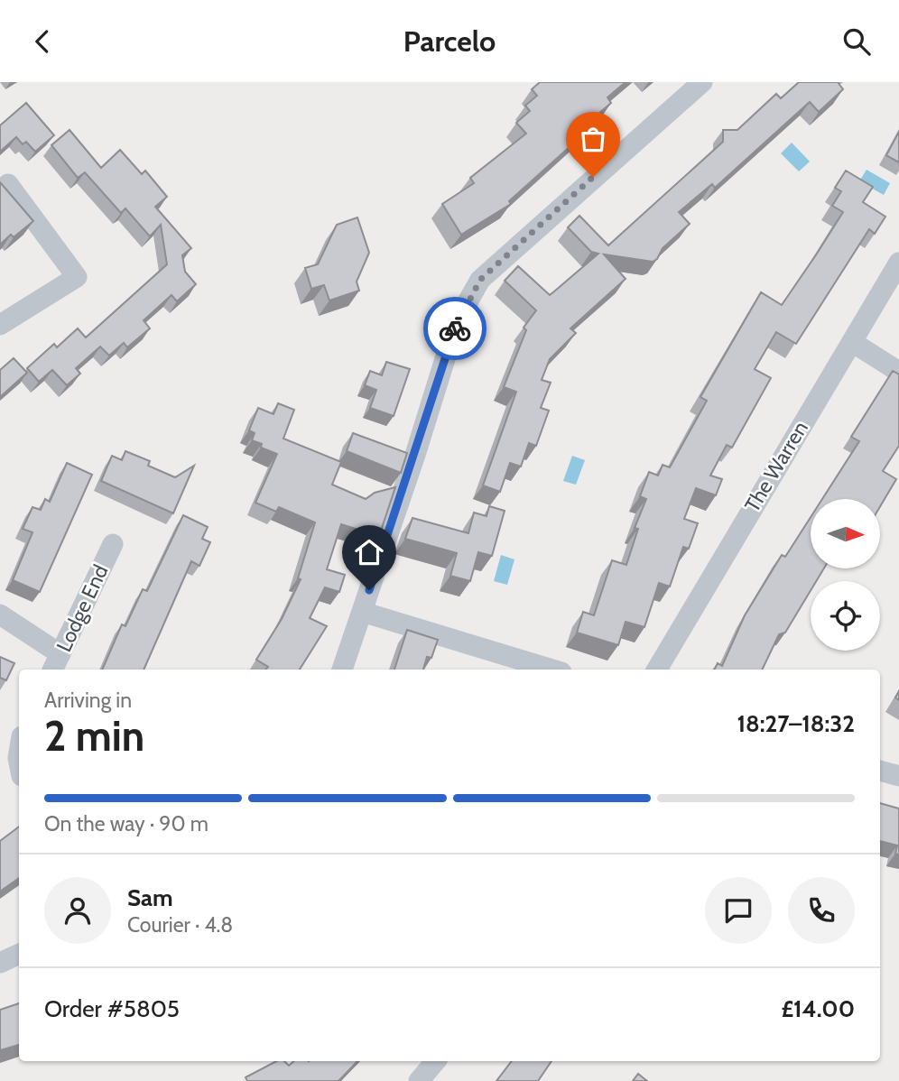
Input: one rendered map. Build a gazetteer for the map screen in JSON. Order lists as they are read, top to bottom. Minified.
{"streets":{"street":["The Warren","Lodge End"]},"north":"right","page":{"header":"Parcelo","heading":["2 min","Arriving in","18:27–18:32"],"panel":["Sam","Courier · 4.8","Order #5805","£14.00"],"bar":"On the way · 90 m"}}
